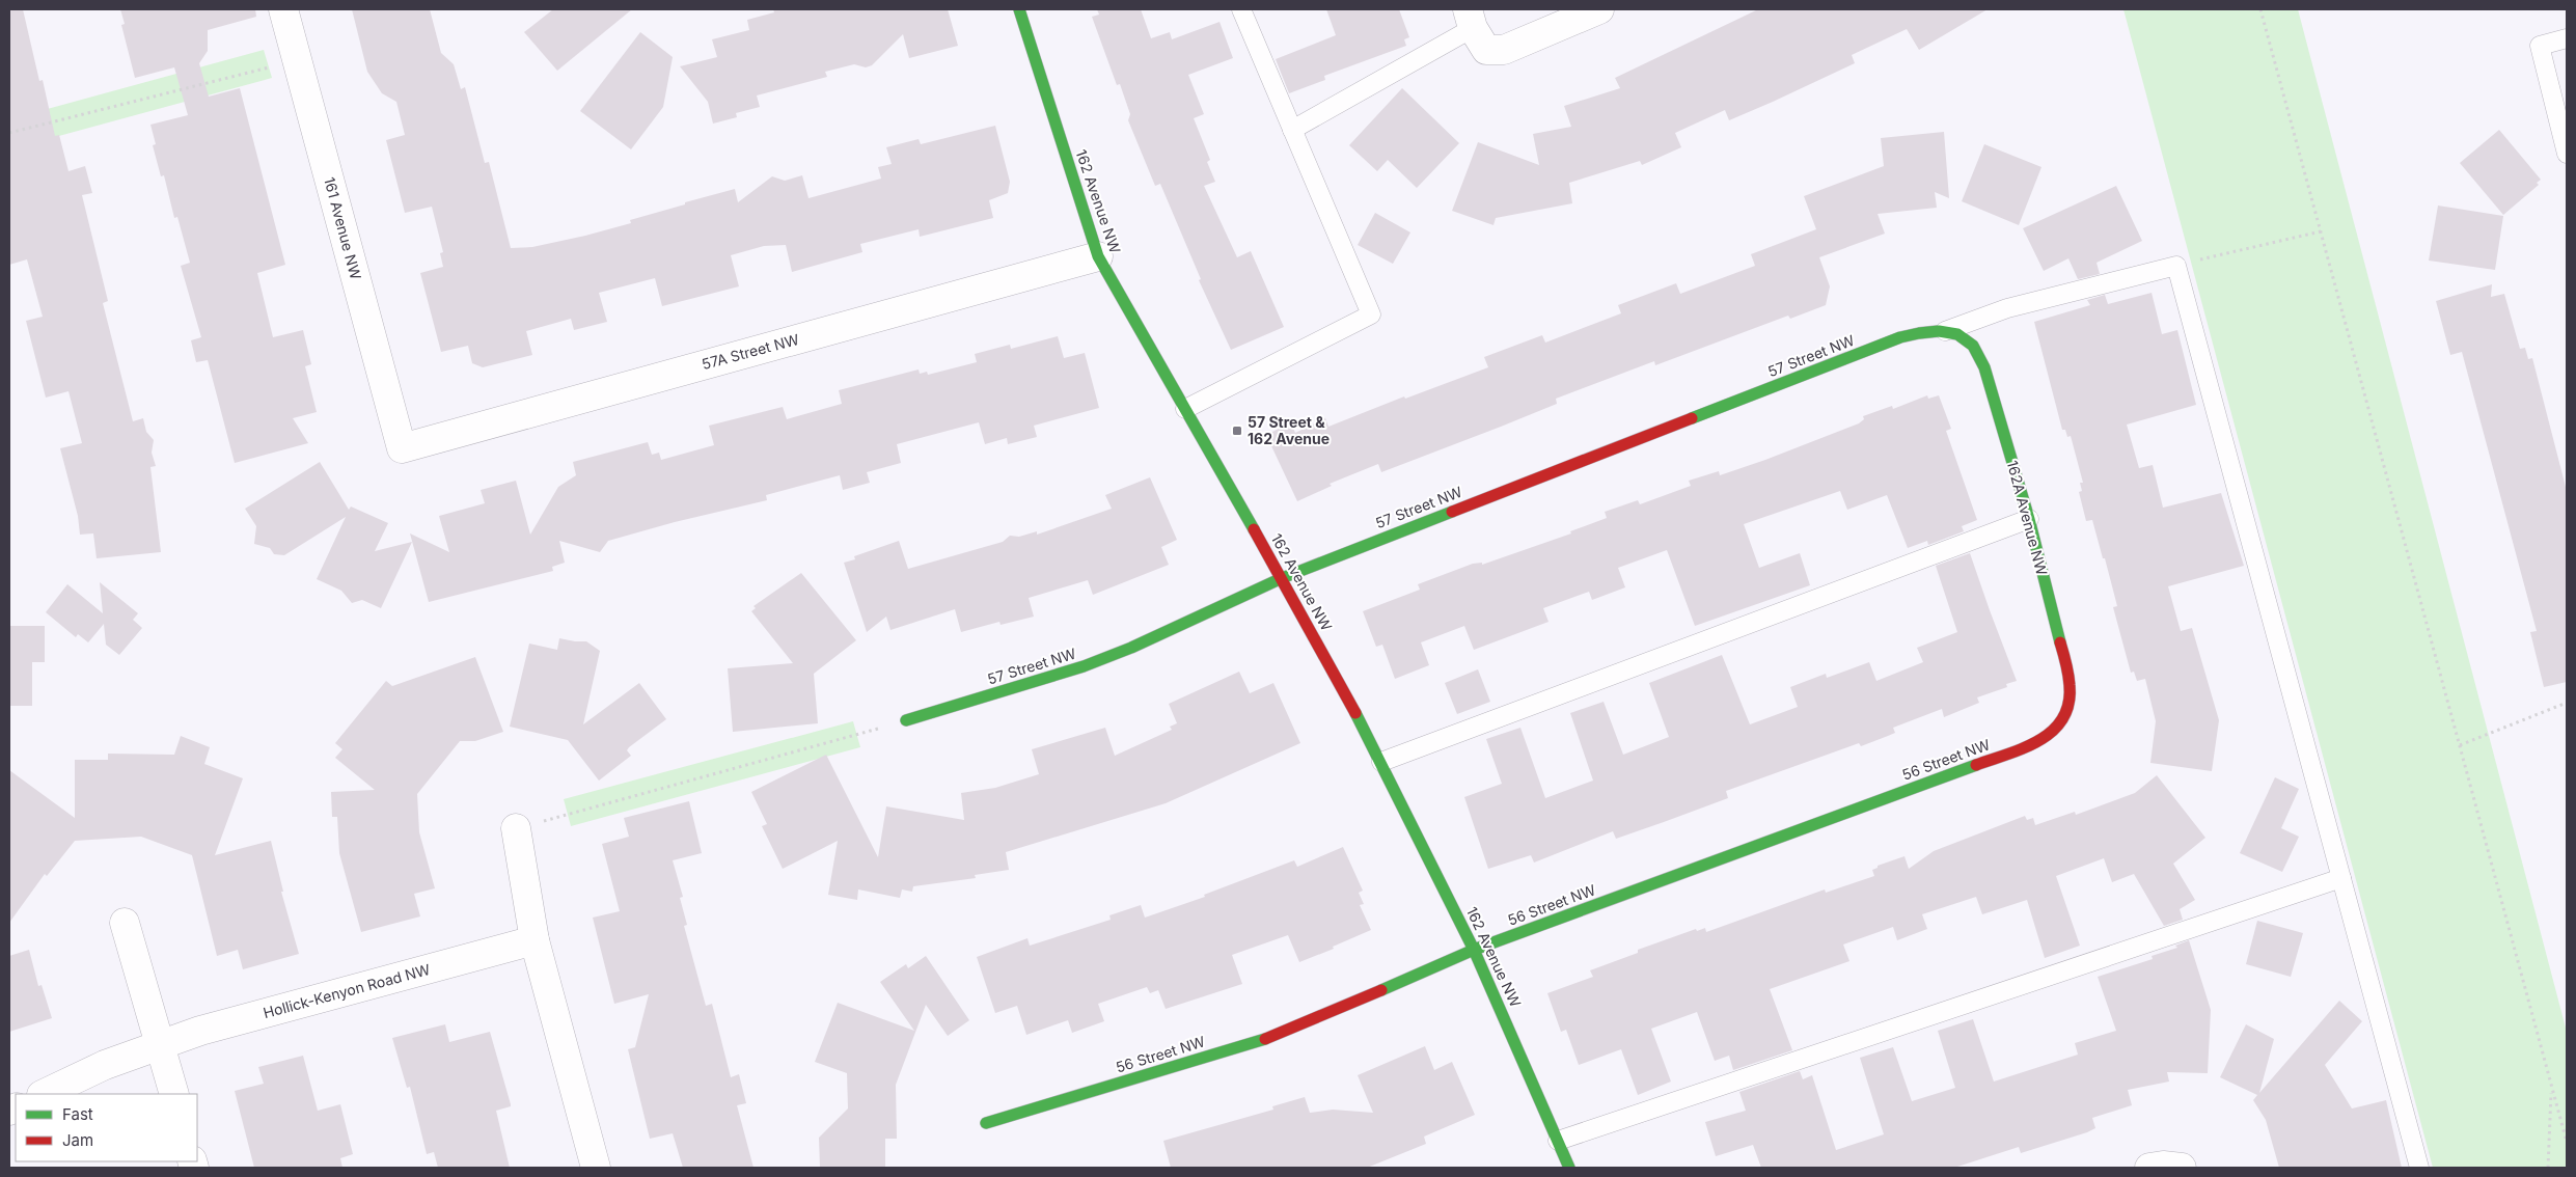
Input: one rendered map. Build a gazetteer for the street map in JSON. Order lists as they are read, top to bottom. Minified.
{"streets":{"street":["162 Avenue NW","161 Avenue NW","57A Street NW","57 Street NW","162A Avenue NW","56 Street NW","Hollick-Kenyon Road NW"]},"crossings":[["162 Avenue NW","57A Street NW"],["162 Avenue NW","57 Street NW"],["162 Avenue NW","56 Street NW"],["161 Avenue NW","57A Street NW"],["57 Street NW","162A Avenue NW"],["162A Avenue NW","56 Street NW"]],"places":{"transit":["57 Street & 162 Avenue"]},"legend":["Fast","Jam"]}
